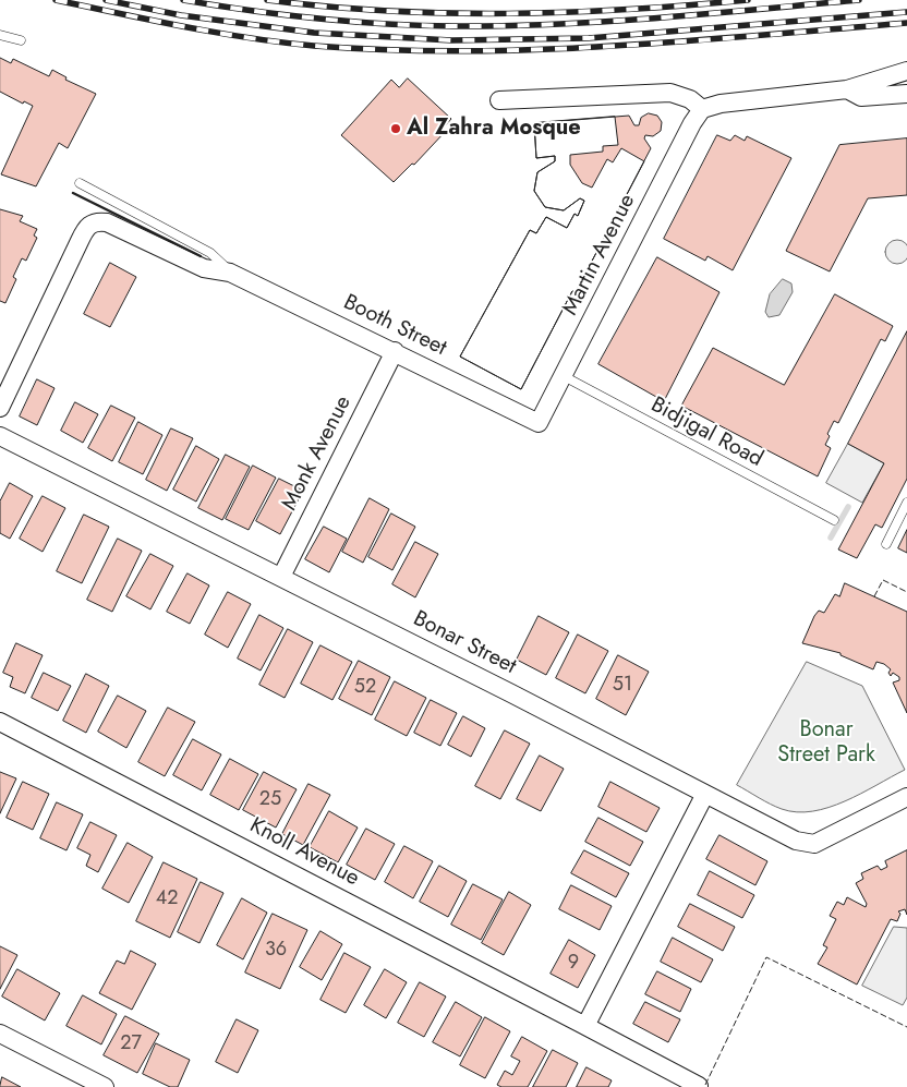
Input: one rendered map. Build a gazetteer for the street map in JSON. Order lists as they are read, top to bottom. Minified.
{"streets":{"street":["Martin Avenue","Booth Street","Monk Avenue","Bonar Street","Knoll Avenue"],"lane":["Bidjigal Road"]},"crossings":[["Martin Avenue","Booth Street"],["Martin Avenue","Bidjigal Road"],["Booth Street","Monk Avenue"],["Monk Avenue","Bonar Street"]],"parks":["Bonar Street Park"],"places":["Al Zahra Mosque"],"house_numbers":["51","52","25","42","36","9","27"]}
